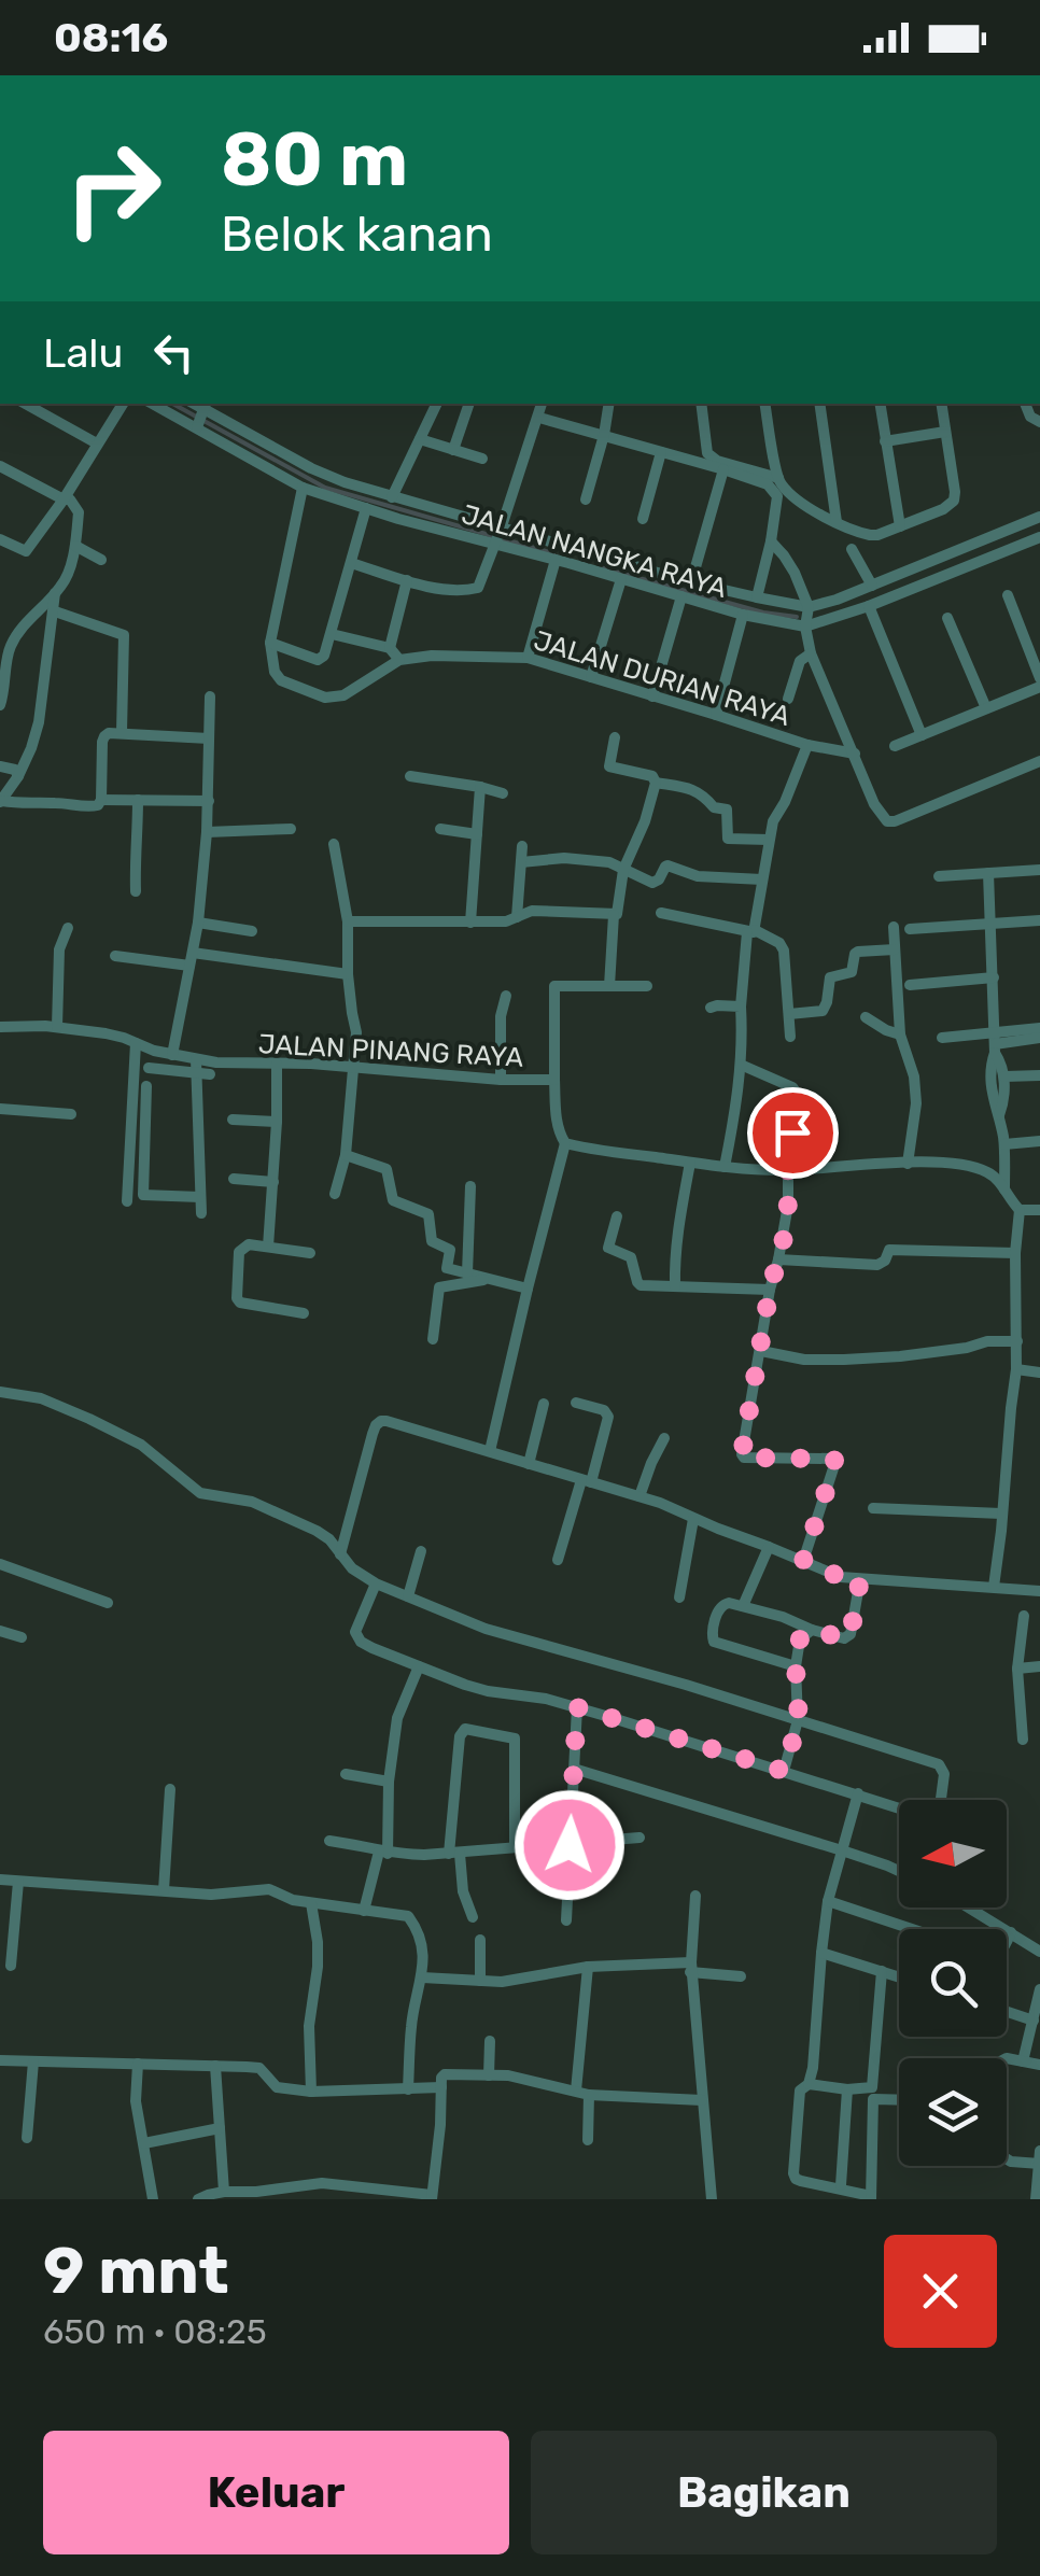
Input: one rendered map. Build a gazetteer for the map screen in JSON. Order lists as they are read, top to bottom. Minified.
{"streets":{"street":["JALAN NANGKA RAYA","JALAN DURIAN RAYA","JALAN PINANG RAYA"]},"north":"left","page":{"status":"08:16","turn":["80 m","Belok kanan"],"then":"Lalu","heading":["9 mnt","650 m · 08:25"],"buttons":["Keluar","Bagikan"]}}
